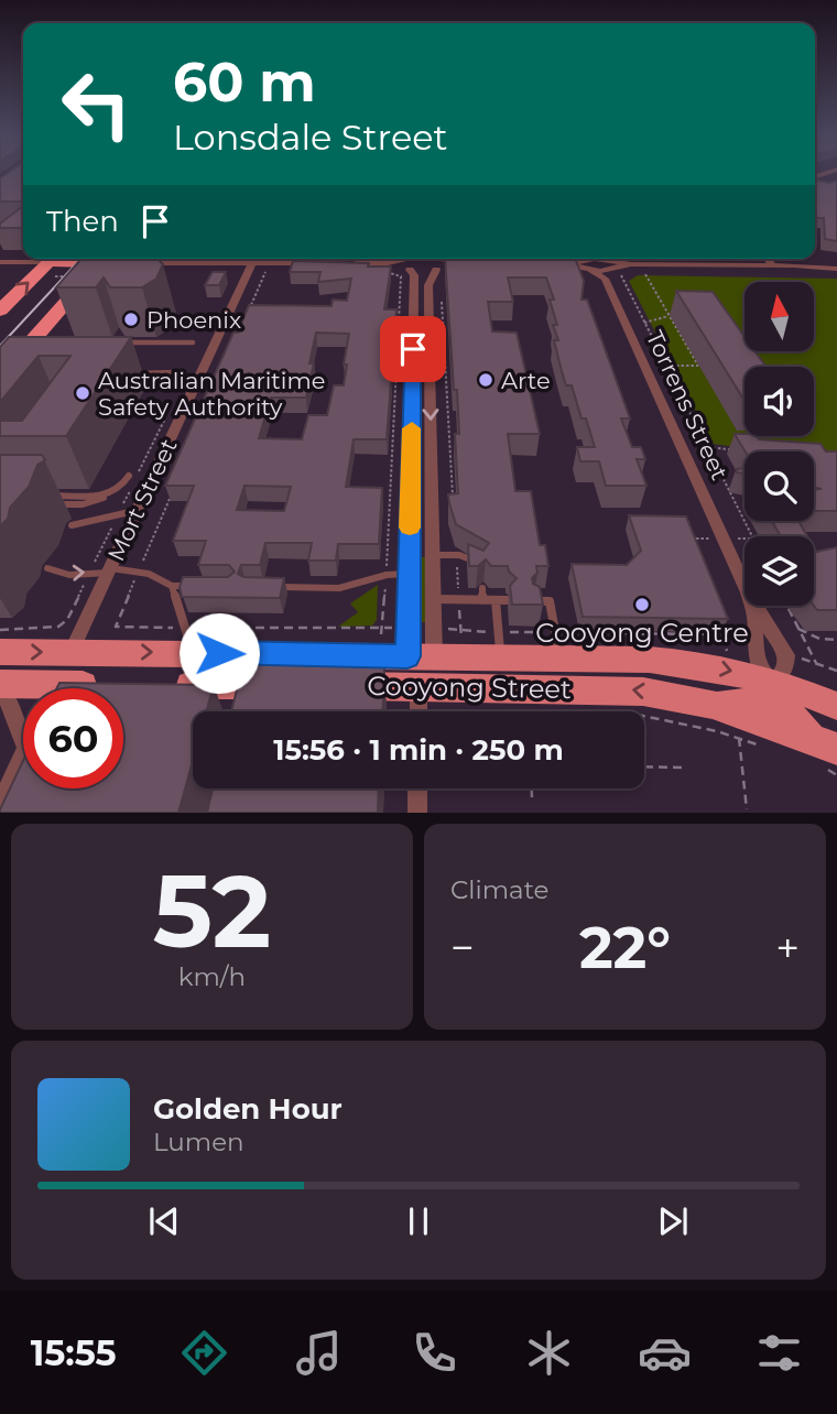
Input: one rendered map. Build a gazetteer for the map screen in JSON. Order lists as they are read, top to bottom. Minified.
{"streets":{"main road":["Mort Street","Cooyong Street"],"street":["Torrens Street"]},"crossings":[["Torrens Street","Cooyong Street"],["Mort Street","Cooyong Street"]],"places":["Phoenix","Arte","Australian Maritime Safety Authority","Cooyong Centre"],"north":"top","page":{"turn":["60 m","Lonsdale Street"],"then":"Then","limit":"60","trip":"15:56 · 1 min · 250 m","tile":[["52","km/h"],"Climate"],"heat":["−","22°","+"],"song":["Golden Hour","Lumen"],"tabs":"15:55"}}
